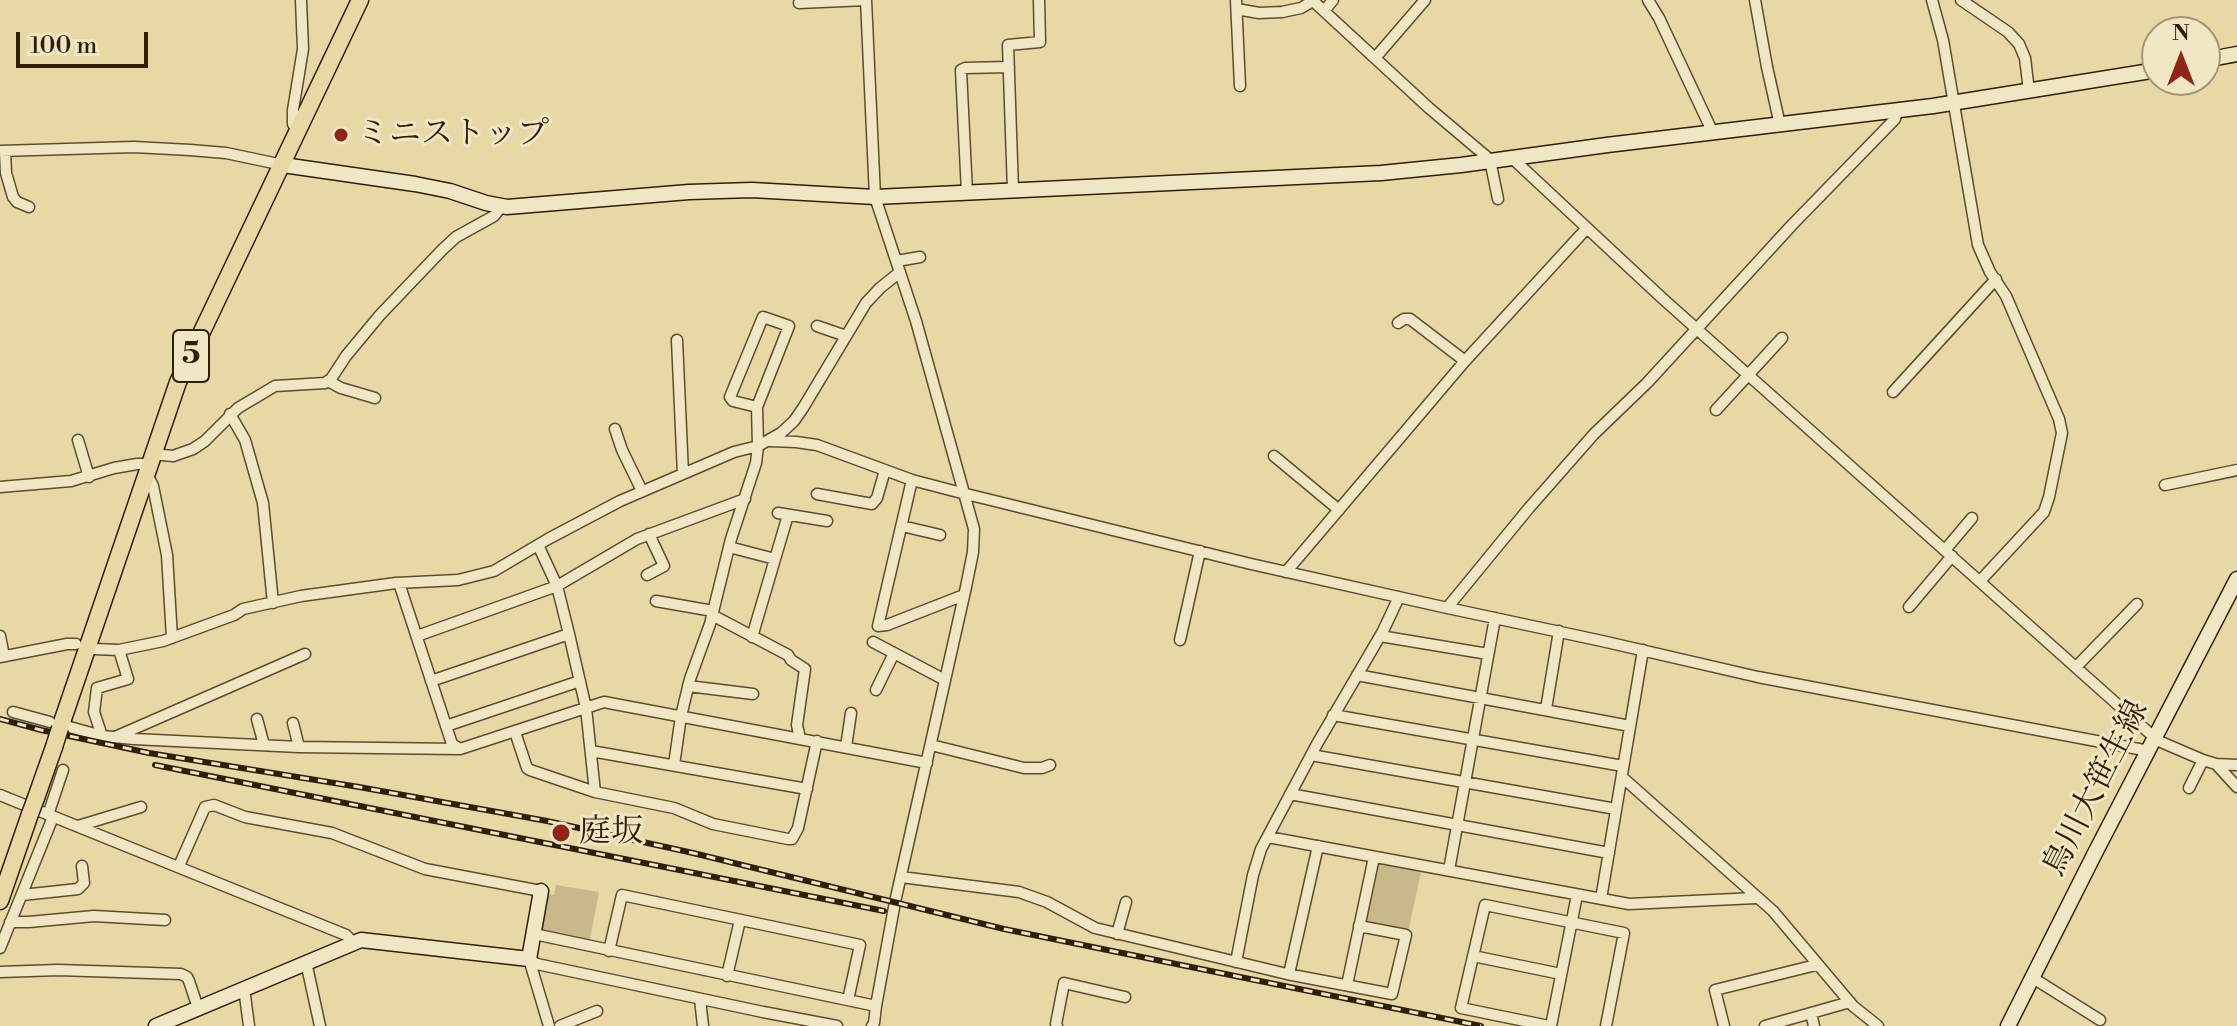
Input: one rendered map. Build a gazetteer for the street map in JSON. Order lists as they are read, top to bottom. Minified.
{"streets":{"main road":["5"],"street":["鳥川大笹生線"]},"places":["ミニストップ","庭坂"],"scale_bar":"100 m","north":"top"}
